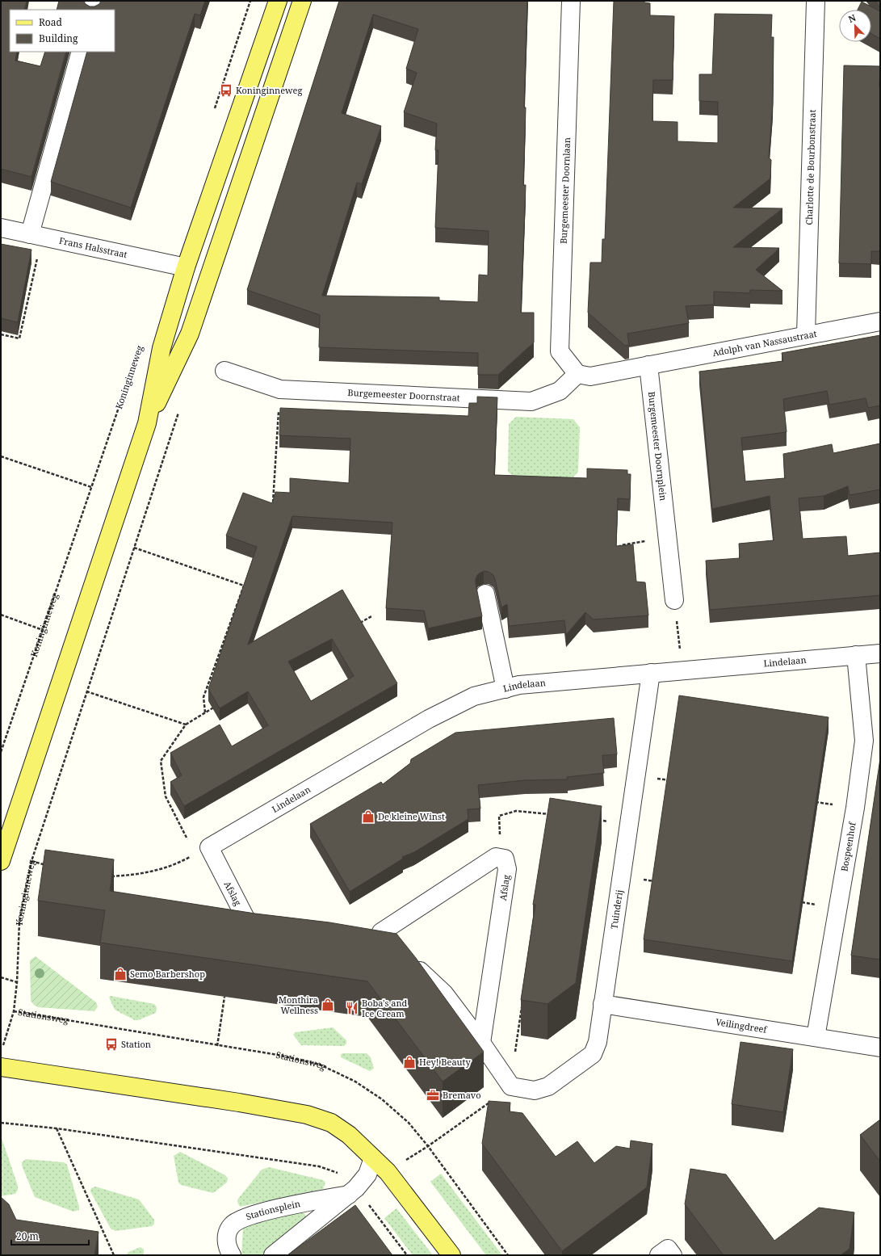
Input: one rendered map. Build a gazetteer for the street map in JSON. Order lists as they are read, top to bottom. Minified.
{"streets":{"street":["Charlotte de Bourbonstraat","Burgemeester Doornlaan","Frans Halsstraat","Adolph van Nassaustraat","Burgemeester Doornstraat","Burgemeester Doornplein","Lindelaan","Bospeenhof","Afslag","Tuinderij","Veilingdreef","Stationsplein"],"path":["Koninginneweg","Stationsweg"]},"crossings":[["Charlotte de Bourbonstraat","Adolph van Nassaustraat"],["Burgemeester Doornlaan","Burgemeester Doornstraat"],["Adolph van Nassaustraat","Burgemeester Doornplein"],["Koninginneweg","Stationsweg"],["Lindelaan","Bospeenhof"],["Lindelaan","Afslag"],["Lindelaan","Tuinderij"],["Bospeenhof","Veilingdreef"],["Tuinderij","Veilingdreef"]],"places":{"bus stop":["Koninginneweg","Station"],"shop":["De kleine Winst","Semo Barbershop","Monthira Wellness","Hey! Beauty"],"restaurant":["Boba's and Ice Cream"],"office":["Bremavo"]},"legend":["Road","Building"],"scale_bar":"20 m","north":"top left"}
